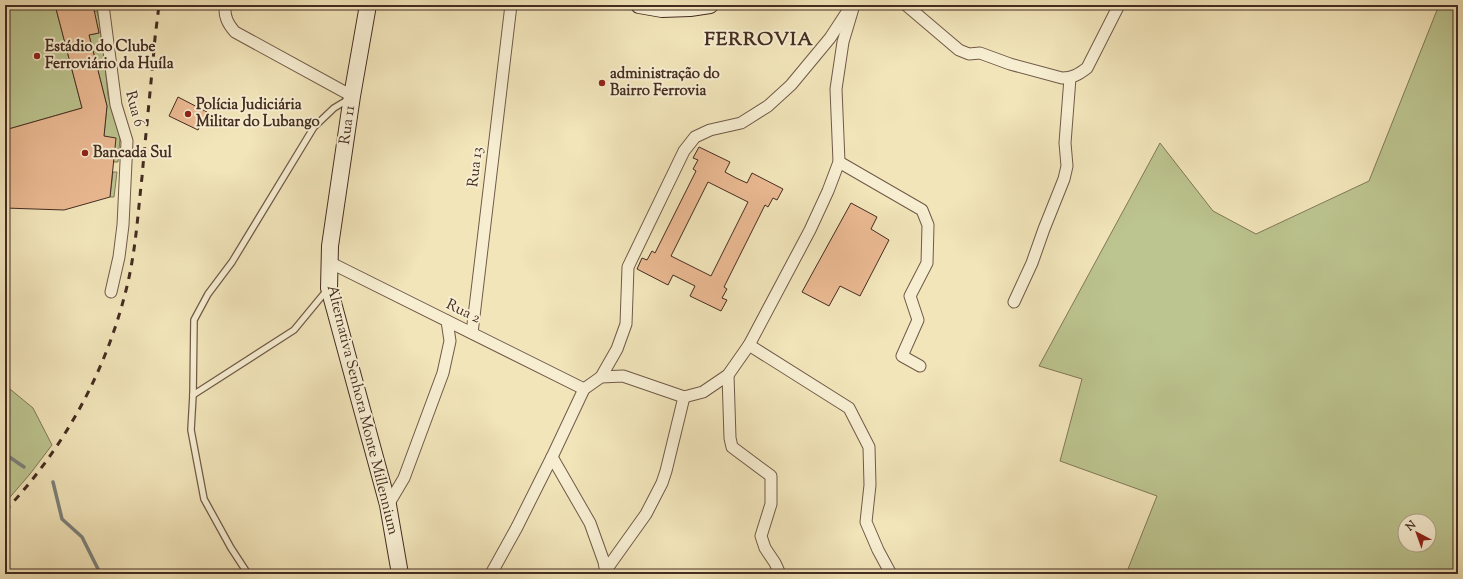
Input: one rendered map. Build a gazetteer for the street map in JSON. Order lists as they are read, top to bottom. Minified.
{"streets":{"street":["Rua 6","Rua 11","Rua 13","Rua 2","Alternativa Senhora Monte Millennium"]},"crossings":[["Rua 11","Rua 2"],["Rua 11","Alternativa Senhora Monte Millennium"],["Rua 13","Rua 2"],["Rua 2","Alternativa Senhora Monte Millennium"]],"districts":["FERROVIA"],"places":["Estádio do Clube Ferroviário da Huíla","administração do Bairro Ferrovia","Polícia Judiciária Militar do Lubango","Bancada Sul"],"north":"top left"}
